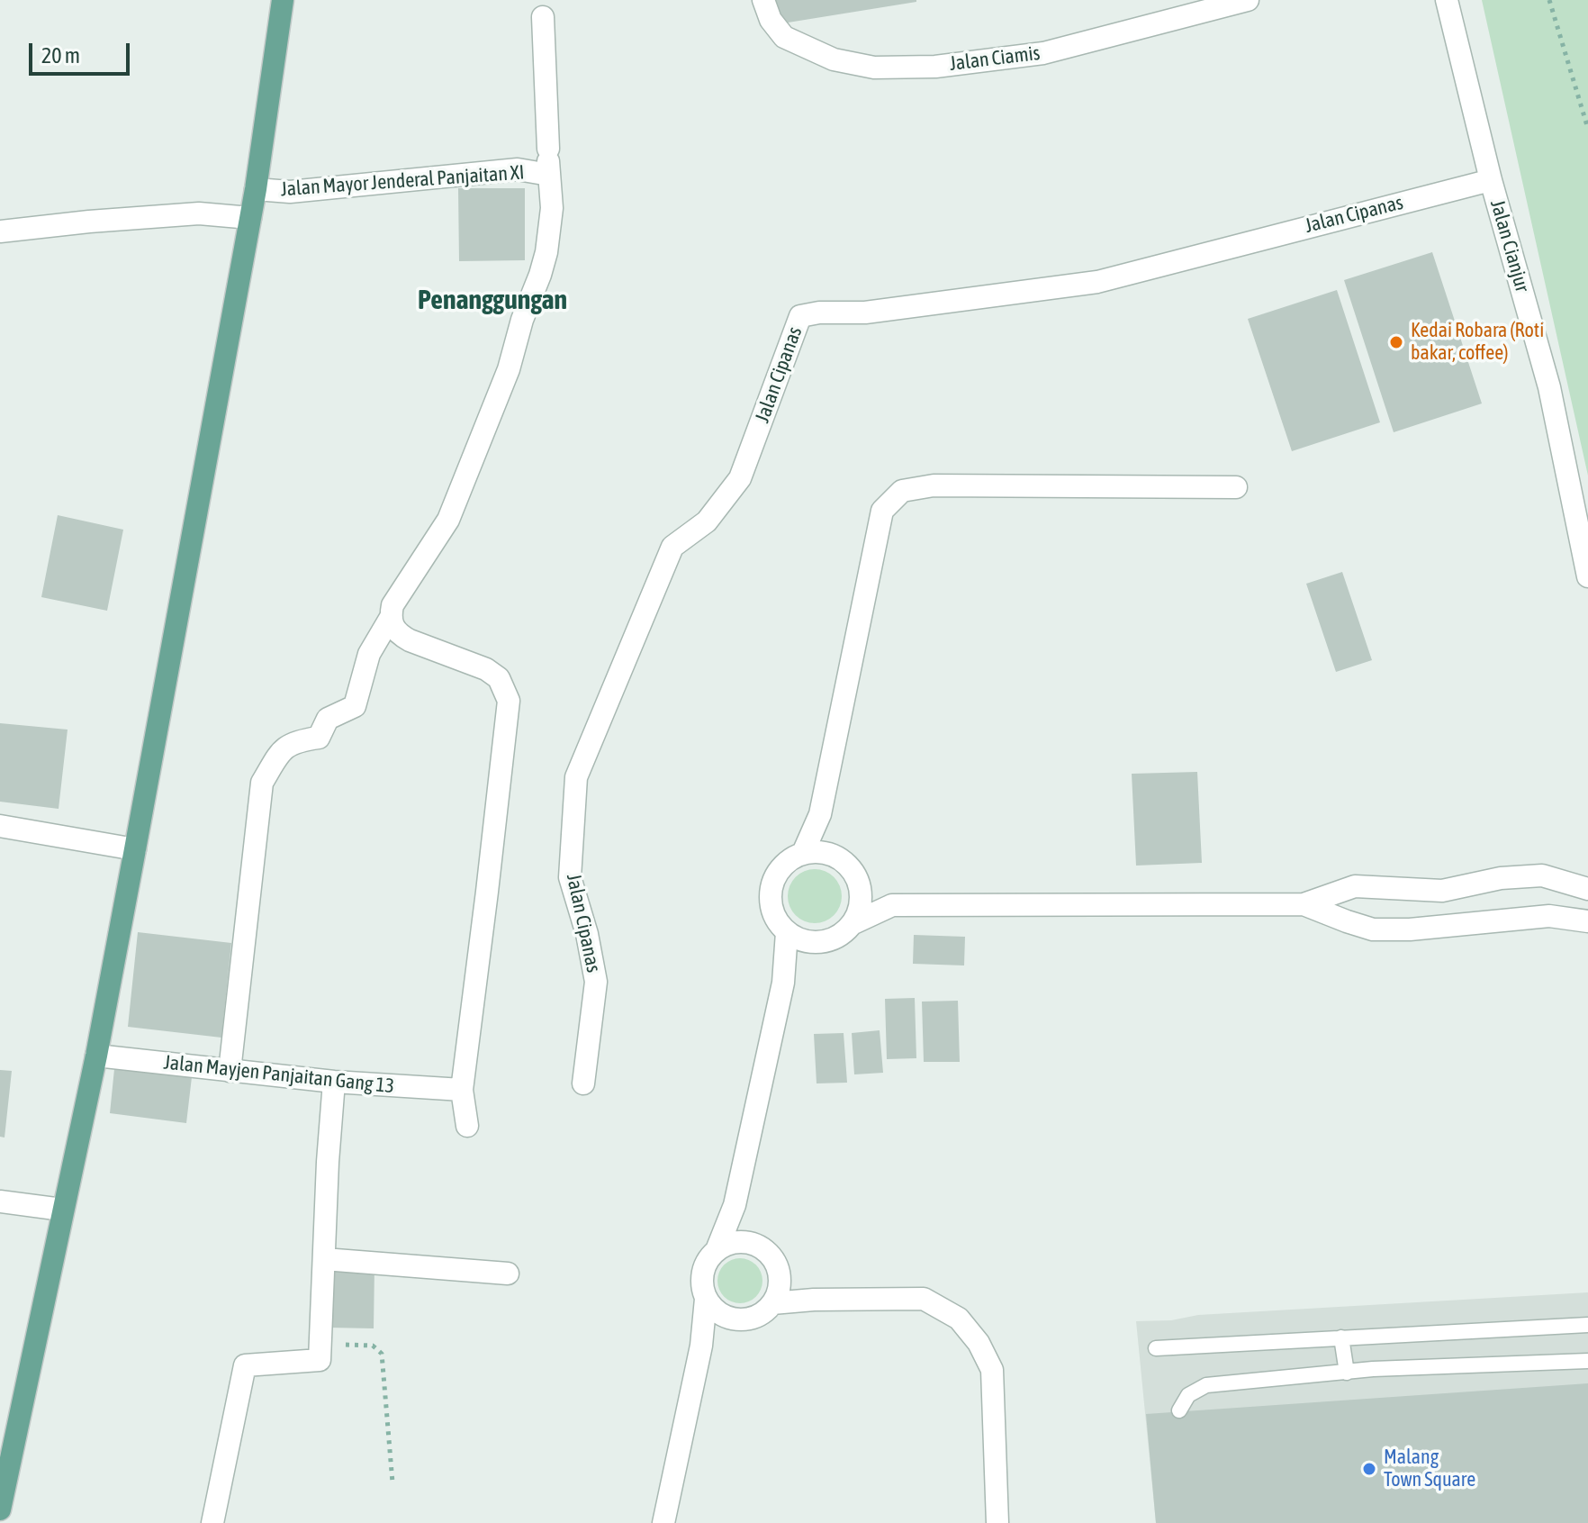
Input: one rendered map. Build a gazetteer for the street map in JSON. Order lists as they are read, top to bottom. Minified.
{"streets":{"street":["Jalan Ciamis","Jalan Mayor Jenderal Panjaitan XI","Jalan Cipanas","Jalan Cianjur","Jalan Mayjen Panjaitan Gang 13"]},"crossings":[["Jalan Cipanas","Jalan Cianjur"]],"districts":["Penanggungan"],"places":["Kedai Robara (Roti bakar, coffee)","Malang Town Square"],"scale_bar":"20 m"}
